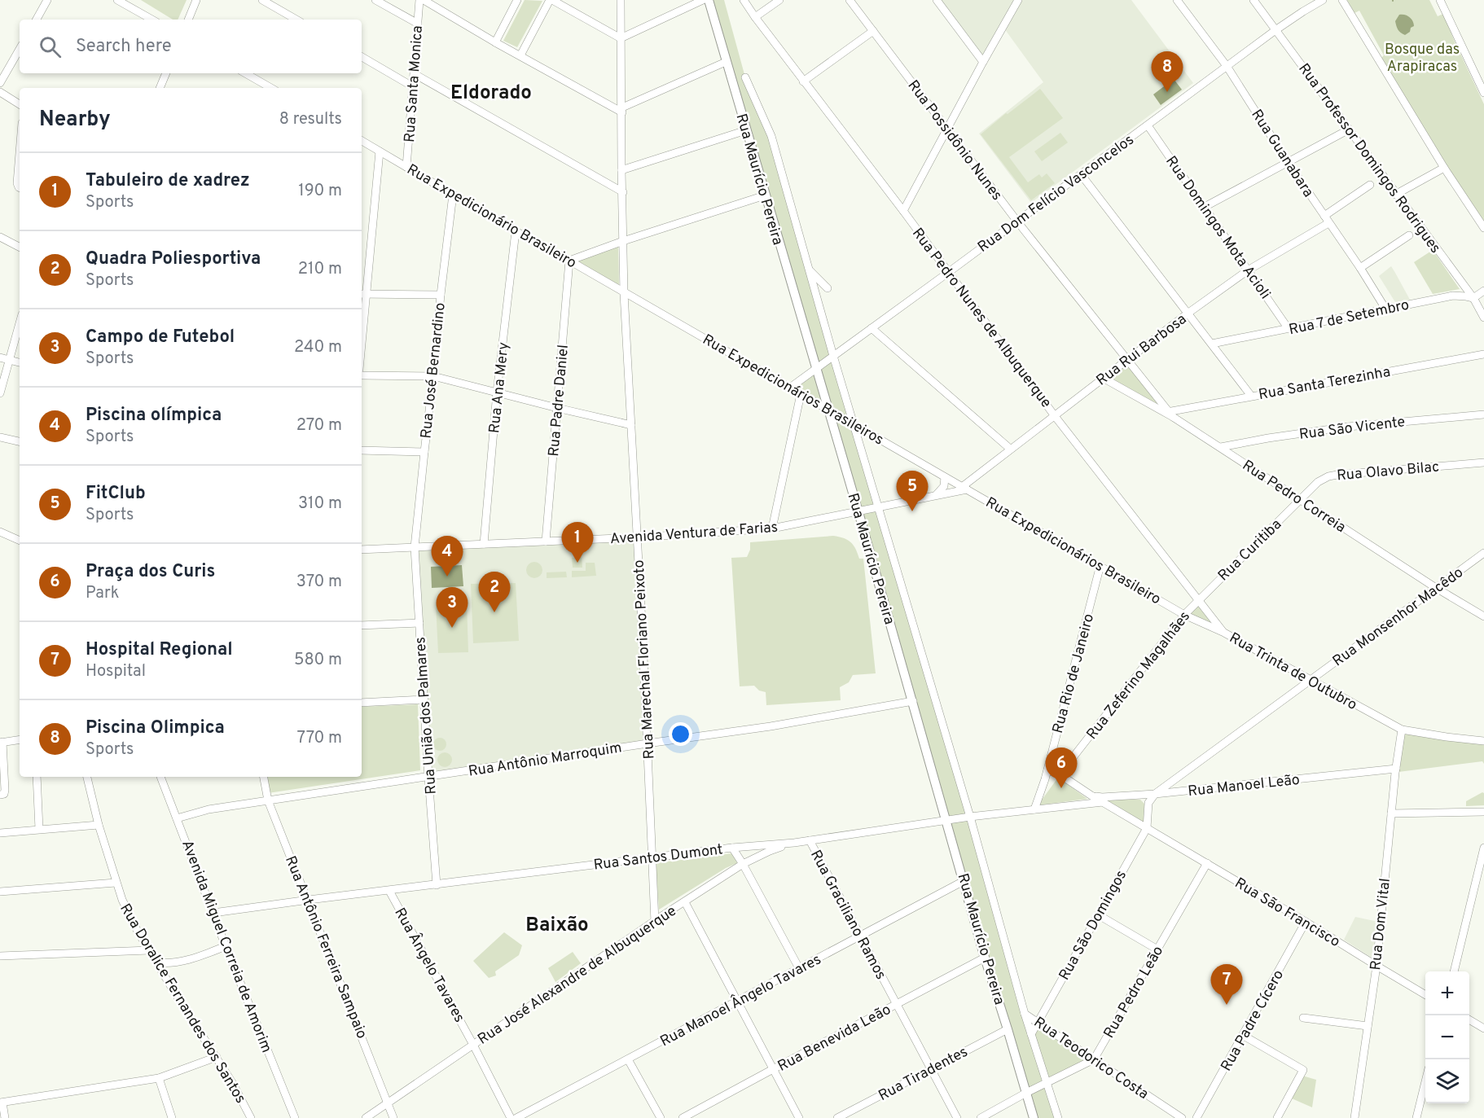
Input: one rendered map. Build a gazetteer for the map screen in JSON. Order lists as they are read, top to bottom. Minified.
{"streets":{"main road":["Rua Maurício Pereira"],"street":["Rua Santa Monica","Rua Possidônio Nunes","Rua Guanabara","Rua Professor Domingos Rodrigues","Rua Dom Felício Vasconcelos","Rua Expedicionário Brasileiro","Rua Domingos Mota Acioli","Rua 7 de Setembro","Rua Pedro Nunes de Albuquerque","Rua Rui Barbosa","Rua José Bernardino","Rua Santa Terezinha","Rua Ana Mery","Rua Expedicionários Brasileiros","Rua Padre Daniel","Rua São Vicente","Rua Olavo Bilac","Rua Pedro Correia","Avenida Ventura de Farias","Rua Curitiba","Rua Expedicionários Brasileiro","Rua Monsenhor Macêdo","Rua Marechal Floriano Peixoto","Rua Trinta de Outubro","Rua Rio de Janeiro","Rua Zeferino Magalhães","Rua União dos Palmares","Rua Antônio Marroquim","Rua Manoel Leão","Rua Santos Dumont","Rua São Francisco","Rua Graciliano Ramos","Rua Dom Vital","Rua São Domingos","Avenida Miguel Correia de Amorim","Rua Antônio Ferreira Sampaio","Rua Ângelo Tavares","Rua José Alexandre de Albuquerque","Rua Pedro Leão","Rua Manoel Ângelo Tavares","Rua Doralice Fernandes dos Santos","Rua Padre Cícero","Rua Benevida Leão","Rua Teodorico Costa","Rua Tiradentes"]},"crossings":[["Rua Santa Monica","Rua Expedicionário Brasileiro"],["Rua Possidônio Nunes","Rua Dom Felício Vasconcelos"],["Rua Possidônio Nunes","Rua Rui Barbosa"],["Rua Possidônio Nunes","Rua Santa Terezinha"],["Rua Possidônio Nunes","Rua Pedro Correia"],["Rua Guanabara","Rua Dom Felício Vasconcelos"],["Rua Guanabara","Rua 7 de Setembro"],["Rua Guanabara","Rua Rui Barbosa"],["Rua Professor Domingos Rodrigues","Rua Dom Felício Vasconcelos"],["Rua Professor Domingos Rodrigues","Rua 7 de Setembro"],["Rua Maurício Pereira","Rua Dom Felício Vasconcelos"],["Rua Maurício Pereira","Rua Expedicionários Brasileiros"],["Rua Maurício Pereira","Avenida Ventura de Farias"],["Rua Maurício Pereira","Rua Antônio Marroquim"],["Rua Maurício Pereira","Rua Santos Dumont"],["Rua Maurício Pereira","Rua São Domingos"],["Rua Maurício Pereira","Rua Manoel Ângelo Tavares"],["Rua Maurício Pereira","Rua Benevida Leão"],["Rua Maurício Pereira","Rua Teodorico Costa"],["Rua Maurício Pereira","Rua Tiradentes"],["Rua Dom Felício Vasconcelos","Rua Domingos Mota Acioli"],["Rua Dom Felício Vasconcelos","Rua Pedro Nunes de Albuquerque"],["Rua Dom Felício Vasconcelos","Rua Expedicionários Brasileiros"],["Rua Expedicionário Brasileiro","Rua José Bernardino"],["Rua Expedicionário Brasileiro","Rua Ana Mery"],["Rua Expedicionário Brasileiro","Rua Expedicionários Brasileiros"],["Rua Expedicionário Brasileiro","Rua Padre Daniel"],["Rua Expedicionário Brasileiro","Rua Marechal Floriano Peixoto"],["Rua Domingos Mota Acioli","Rua 7 de Setembro"],["Rua Domingos Mota Acioli","Rua Rui Barbosa"],["Rua Pedro Nunes de Albuquerque","Rua Rui Barbosa"],["Rua Pedro Nunes de Albuquerque","Rua Curitiba"],["Rua Pedro Nunes de Albuquerque","Rua Trinta de Outubro"],["Rua Pedro Nunes de Albuquerque","Rua Zeferino Magalhães"],["Rua Rui Barbosa","Rua Expedicionários Brasileiros"],["Rua Rui Barbosa","Rua Pedro Correia"],["Rua Rui Barbosa","Avenida Ventura de Farias"],["Rua Rui Barbosa","Rua Expedicionários Brasileiro"],["Rua José Bernardino","Avenida Ventura de Farias"],["Rua José Bernardino","Rua União dos Palmares"],["Rua Santa Terezinha","Rua Pedro Correia"],["Rua Ana Mery","Avenida Ventura de Farias"],["Rua Expedicionários Brasileiros","Avenida Ventura de Farias"],["Rua Expedicionários Brasileiros","Rua Expedicionários Brasileiro"],["Rua Expedicionários Brasileiros","Rua Marechal Floriano Peixoto"],["Rua Padre Daniel","Avenida Ventura de Farias"],["Rua São Vicente","Rua Pedro Correia"],["Rua Olavo Bilac","Rua Pedro Correia"],["Rua Olavo Bilac","Rua Curitiba"],["Rua Pedro Correia","Rua Curitiba"],["Rua Pedro Correia","Rua Monsenhor Macêdo"],["Avenida Ventura de Farias","Rua Expedicionários Brasileiro"],["Avenida Ventura de Farias","Rua Marechal Floriano Peixoto"],["Avenida Ventura de Farias","Rua União dos Palmares"],["Rua Curitiba","Rua Zeferino Magalhães"],["Rua Expedicionários Brasileiro","Rua Trinta de Outubro"],["Rua Expedicionários Brasileiro","Rua Rio de Janeiro"],["Rua Expedicionários Brasileiro","Rua Zeferino Magalhães"],["Rua Monsenhor Macêdo","Rua Trinta de Outubro"],["Rua Monsenhor Macêdo","Rua Manoel Leão"],["Rua Monsenhor Macêdo","Rua São Francisco"],["Rua Monsenhor Macêdo","Rua São Domingos"],["Rua Marechal Floriano Peixoto","Rua Antônio Marroquim"],["Rua Marechal Floriano Peixoto","Rua Santos Dumont"],["Rua Marechal Floriano Peixoto","Rua José Alexandre de Albuquerque"],["Rua Trinta de Outubro","Rua Zeferino Magalhães"],["Rua Trinta de Outubro","Rua Dom Vital"],["Rua Rio de Janeiro","Rua Santos Dumont"],["Rua Rio de Janeiro","Rua São Francisco"],["Rua Zeferino Magalhães","Rua São Francisco"],["Rua União dos Palmares","Rua Antônio Marroquim"],["Rua União dos Palmares","Rua Santos Dumont"],["Rua Antônio Marroquim","Avenida Miguel Correia de Amorim"],["Rua Antônio Marroquim","Rua Antônio Ferreira Sampaio"],["Rua Manoel Leão","Rua São Francisco"],["Rua Manoel Leão","Rua Dom Vital"],["Rua Santos Dumont","Rua São Francisco"],["Rua Santos Dumont","Rua Graciliano Ramos"],["Rua Santos Dumont","Avenida Miguel Correia de Amorim"],["Rua Santos Dumont","Rua Antônio Ferreira Sampaio"],["Rua Santos Dumont","Rua Ângelo Tavares"],["Rua Santos Dumont","Rua José Alexandre de Albuquerque"],["Rua São Francisco","Rua Dom Vital"],["Rua São Francisco","Rua São Domingos"],["Rua São Francisco","Rua Pedro Leão"],["Rua São Francisco","Rua Padre Cícero"],["Rua Graciliano Ramos","Rua Manoel Ângelo Tavares"],["Rua Graciliano Ramos","Rua Benevida Leão"],["Rua Graciliano Ramos","Rua Tiradentes"],["Rua São Domingos","Rua Teodorico Costa"],["Rua Antônio Ferreira Sampaio","Rua José Alexandre de Albuquerque"],["Rua Ângelo Tavares","Rua José Alexandre de Albuquerque"],["Rua Pedro Leão","Rua Teodorico Costa"]],"districts":["Eldorado","Baixão"],"parks":["Bosque das Arapiracas"],"page":{"search":"Search here","pins":["8","5","1","4","2","3","6","7"],"heading":["Nearby","8 results"],"list":[{"mark":"1","name":"Tabuleiro de xadrez","note":"Sports","value":"190 m"},{"mark":"2","name":"Quadra Poliesportiva","note":"Sports","value":"210 m"},{"mark":"3","name":"Campo de Futebol","note":"Sports","value":"240 m"},{"mark":"4","name":"Piscina olímpica","note":"Sports","value":"270 m"},{"mark":"5","name":"FitClub","note":"Sports","value":"310 m"},{"mark":"6","name":"Praça dos Curis","note":"Park","value":"370 m"},{"mark":"7","name":"Hospital Regional","note":"Hospital","value":"580 m"},{"mark":"8","name":"Piscina Olimpica","note":"Sports","value":"770 m"}],"map_buttons":["+","−"]}}
